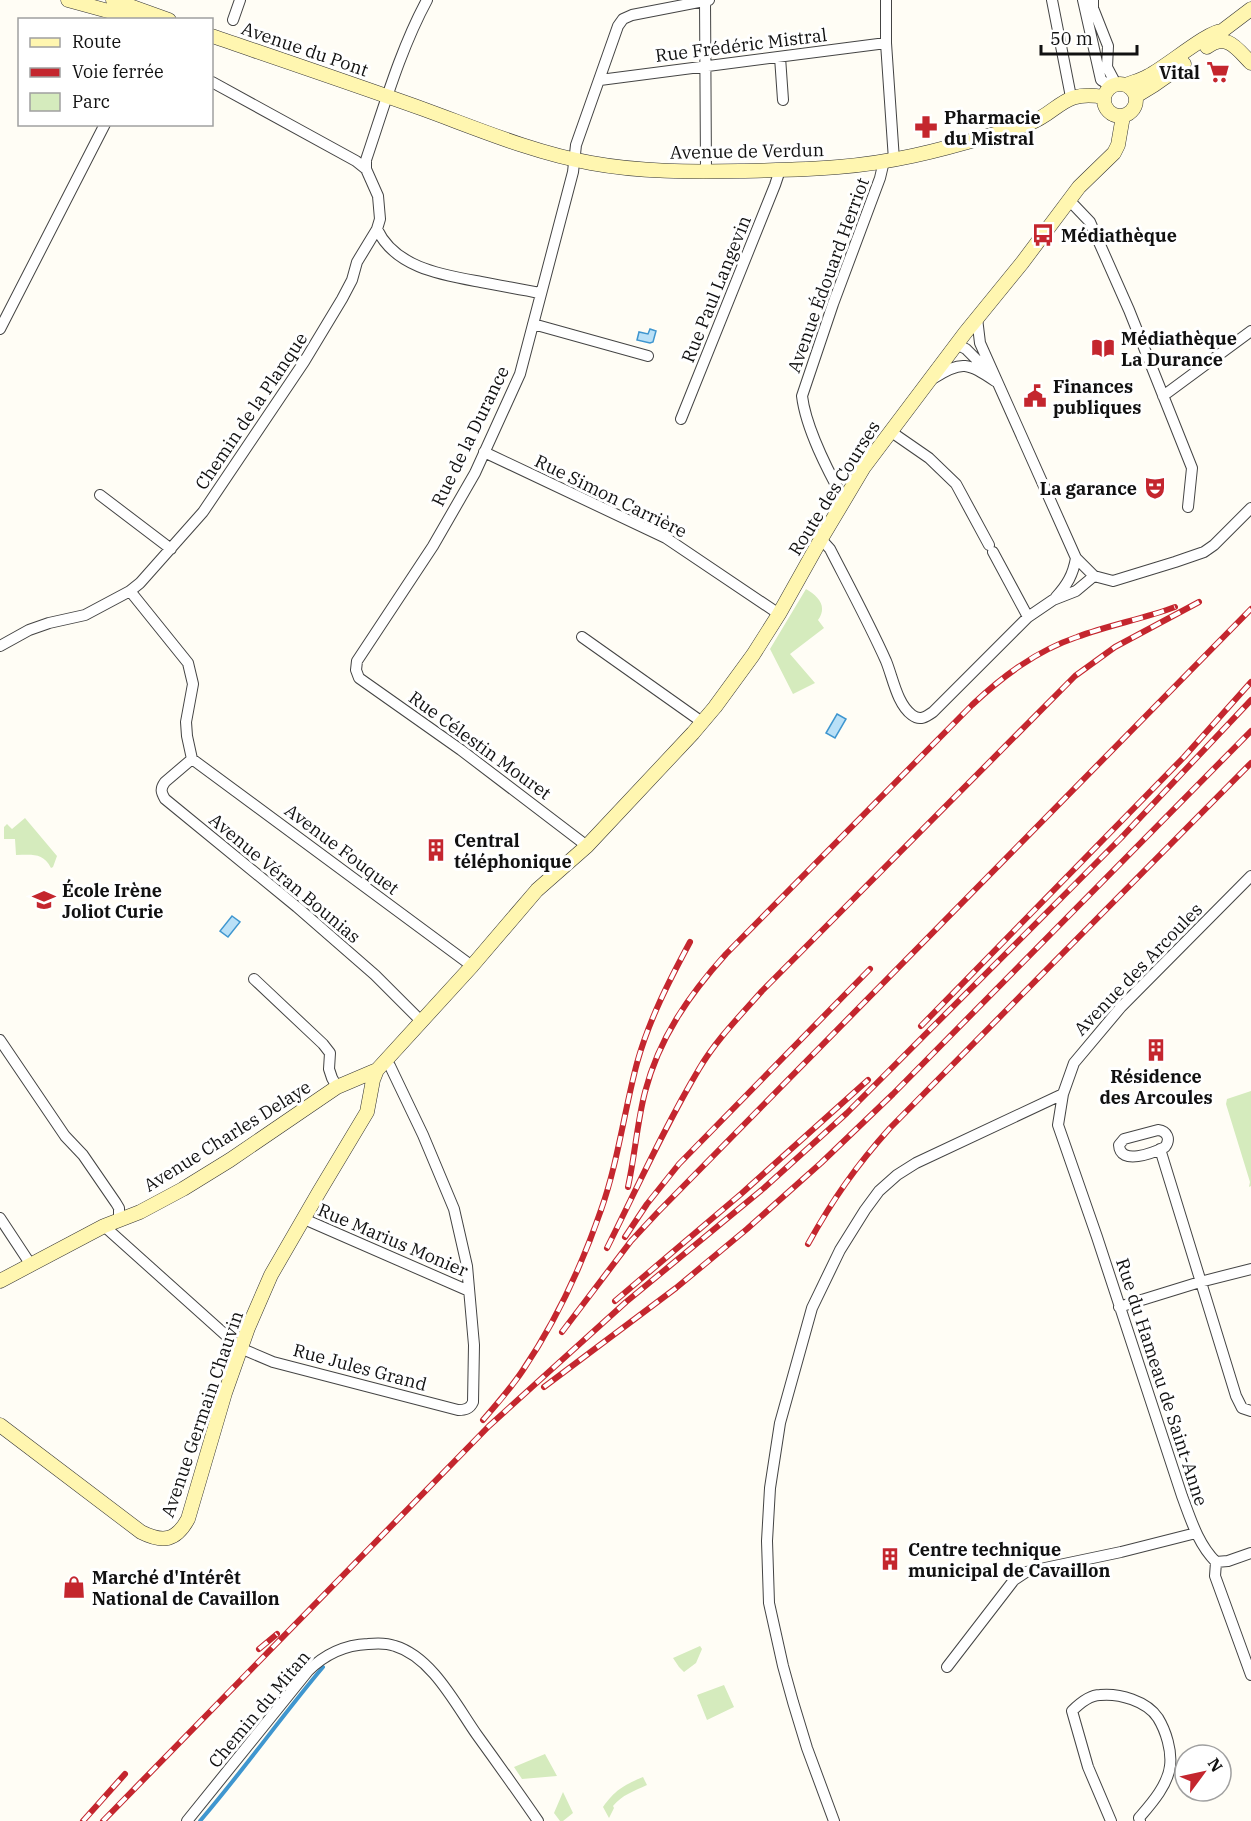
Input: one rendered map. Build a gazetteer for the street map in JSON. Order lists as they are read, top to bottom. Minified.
{"streets":{"street":["Rue Frédéric Mistral","Avenue du Pont","Avenue de Verdun","Avenue Édouard Herriot","Rue Paul Langevin","Chemin de la Planque","Rue de la Durance","Route des Courses","Rue Simon Carrière","Rue Célestin Mouret","Avenue Fouquet","Avenue Véran Bounias","Avenue des Arcoules","Avenue Charles Delaye","Rue Marius Monier","Rue Jules Grand","Rue du Hameau de Saint-Anne","Avenue Germain Chauvin","Chemin du Mitan"]},"crossings":[["Rue Frédéric Mistral","Rue de la Durance"],["Avenue du Pont","Avenue de Verdun"],["Avenue de Verdun","Avenue Édouard Herriot"],["Avenue de Verdun","Rue Paul Langevin"],["Avenue de Verdun","Rue de la Durance"],["Avenue Édouard Herriot","Route des Courses"],["Rue de la Durance","Rue Simon Carrière"],["Rue de la Durance","Rue Célestin Mouret"],["Route des Courses","Rue Simon Carrière"],["Route des Courses","Rue Célestin Mouret"],["Route des Courses","Avenue Fouquet"],["Route des Courses","Avenue Véran Bounias"],["Route des Courses","Avenue Charles Delaye"],["Route des Courses","Avenue Germain Chauvin"],["Avenue Fouquet","Avenue Véran Bounias"],["Avenue des Arcoules","Rue du Hameau de Saint-Anne"],["Avenue Charles Delaye","Rue Jules Grand"],["Avenue Charles Delaye","Avenue Germain Chauvin"],["Rue Marius Monier","Rue Jules Grand"],["Rue Marius Monier","Avenue Germain Chauvin"],["Rue Jules Grand","Avenue Germain Chauvin"]],"places":{"supermarket":["Vital"],"pharmacy":["Pharmacie du Mistral"],"bus stop":["Médiathèque"],"library":["Médiathèque La Durance"],"public building":["Finances publiques"],"theatre":["La garance"],"building":["Central téléphonique","Résidence des Arcoules","Centre technique municipal de Cavaillon"],"school or university":["École Irène Joliot Curie"],"shop":["Marché d'Intérêt National de Cavaillon"]},"legend":["Route","Voie ferrée","Parc"],"scale_bar":"50 m","north":"top right"}
